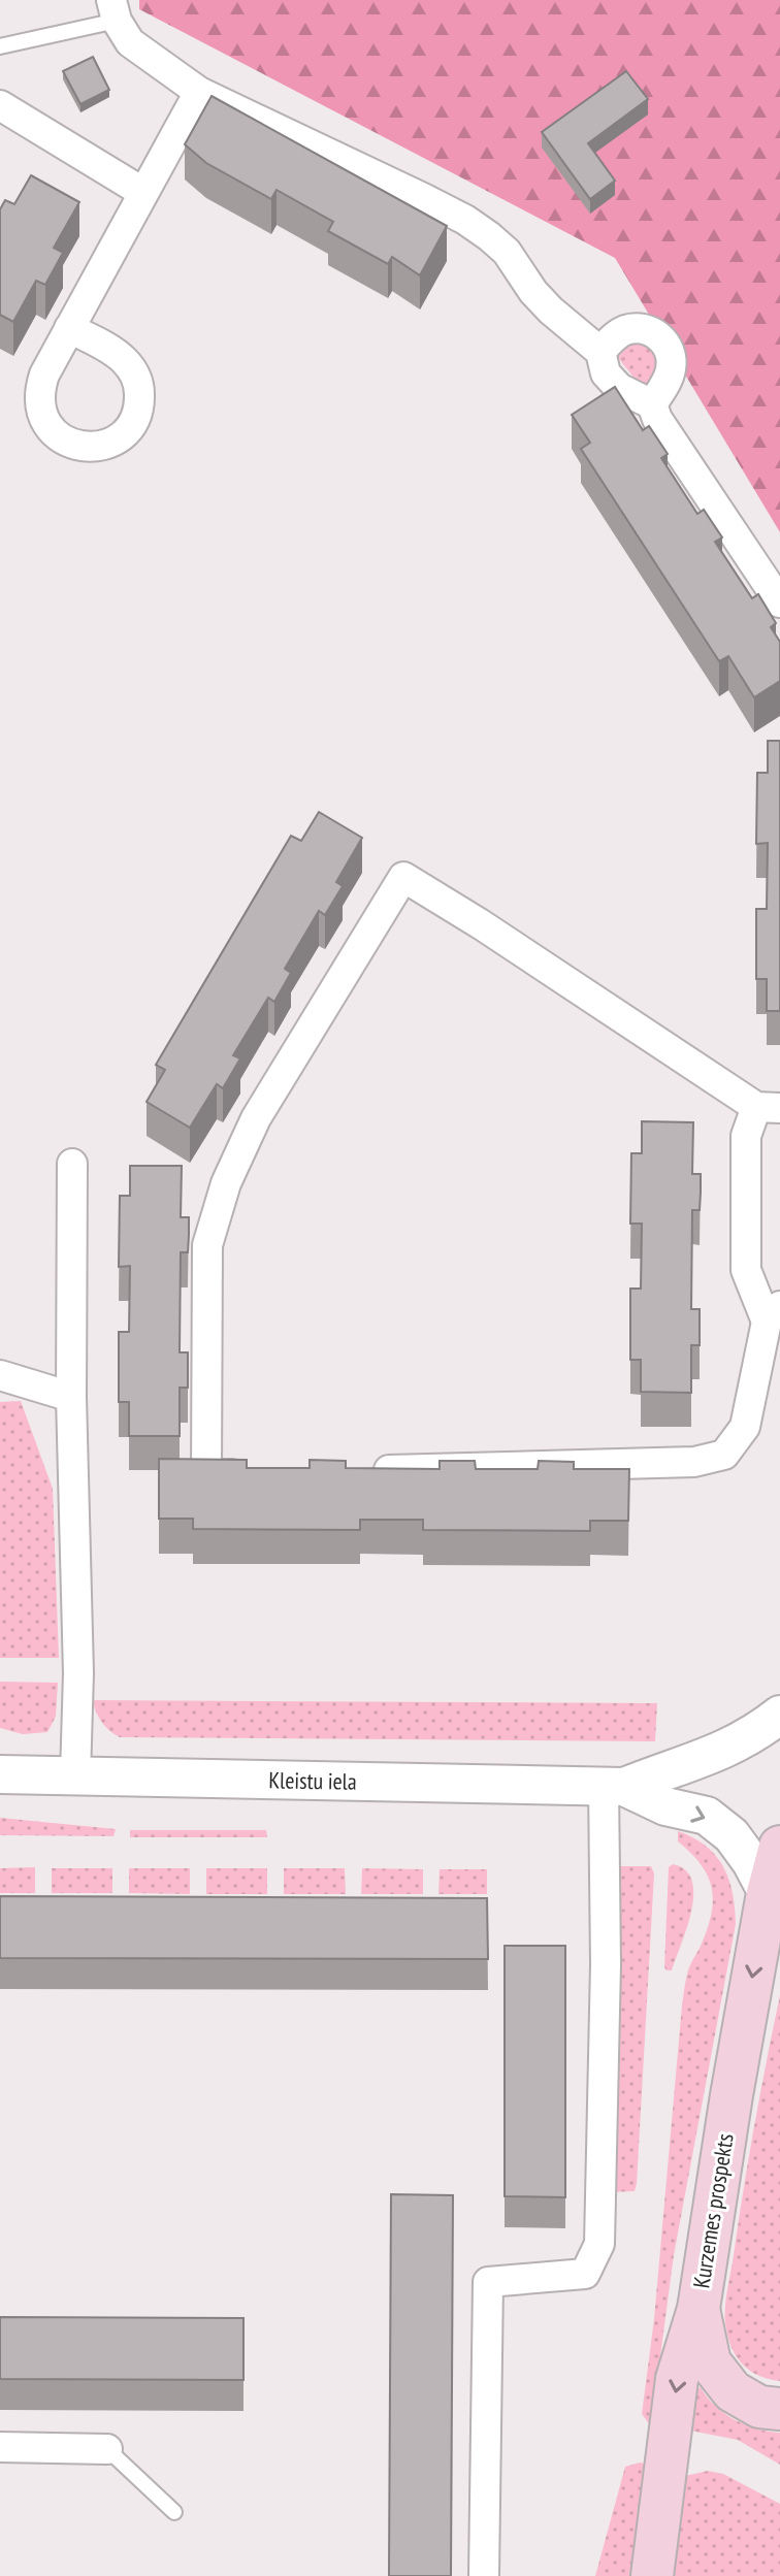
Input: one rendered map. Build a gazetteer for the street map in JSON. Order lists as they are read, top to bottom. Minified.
{"streets":{"main road":["Kurzemes prospekts"],"street":["Kleistu iela"]},"crossings":[["Kleistu iela","Kurzemes prospekts"]],"one_way":["Kurzemes prospekts"]}
